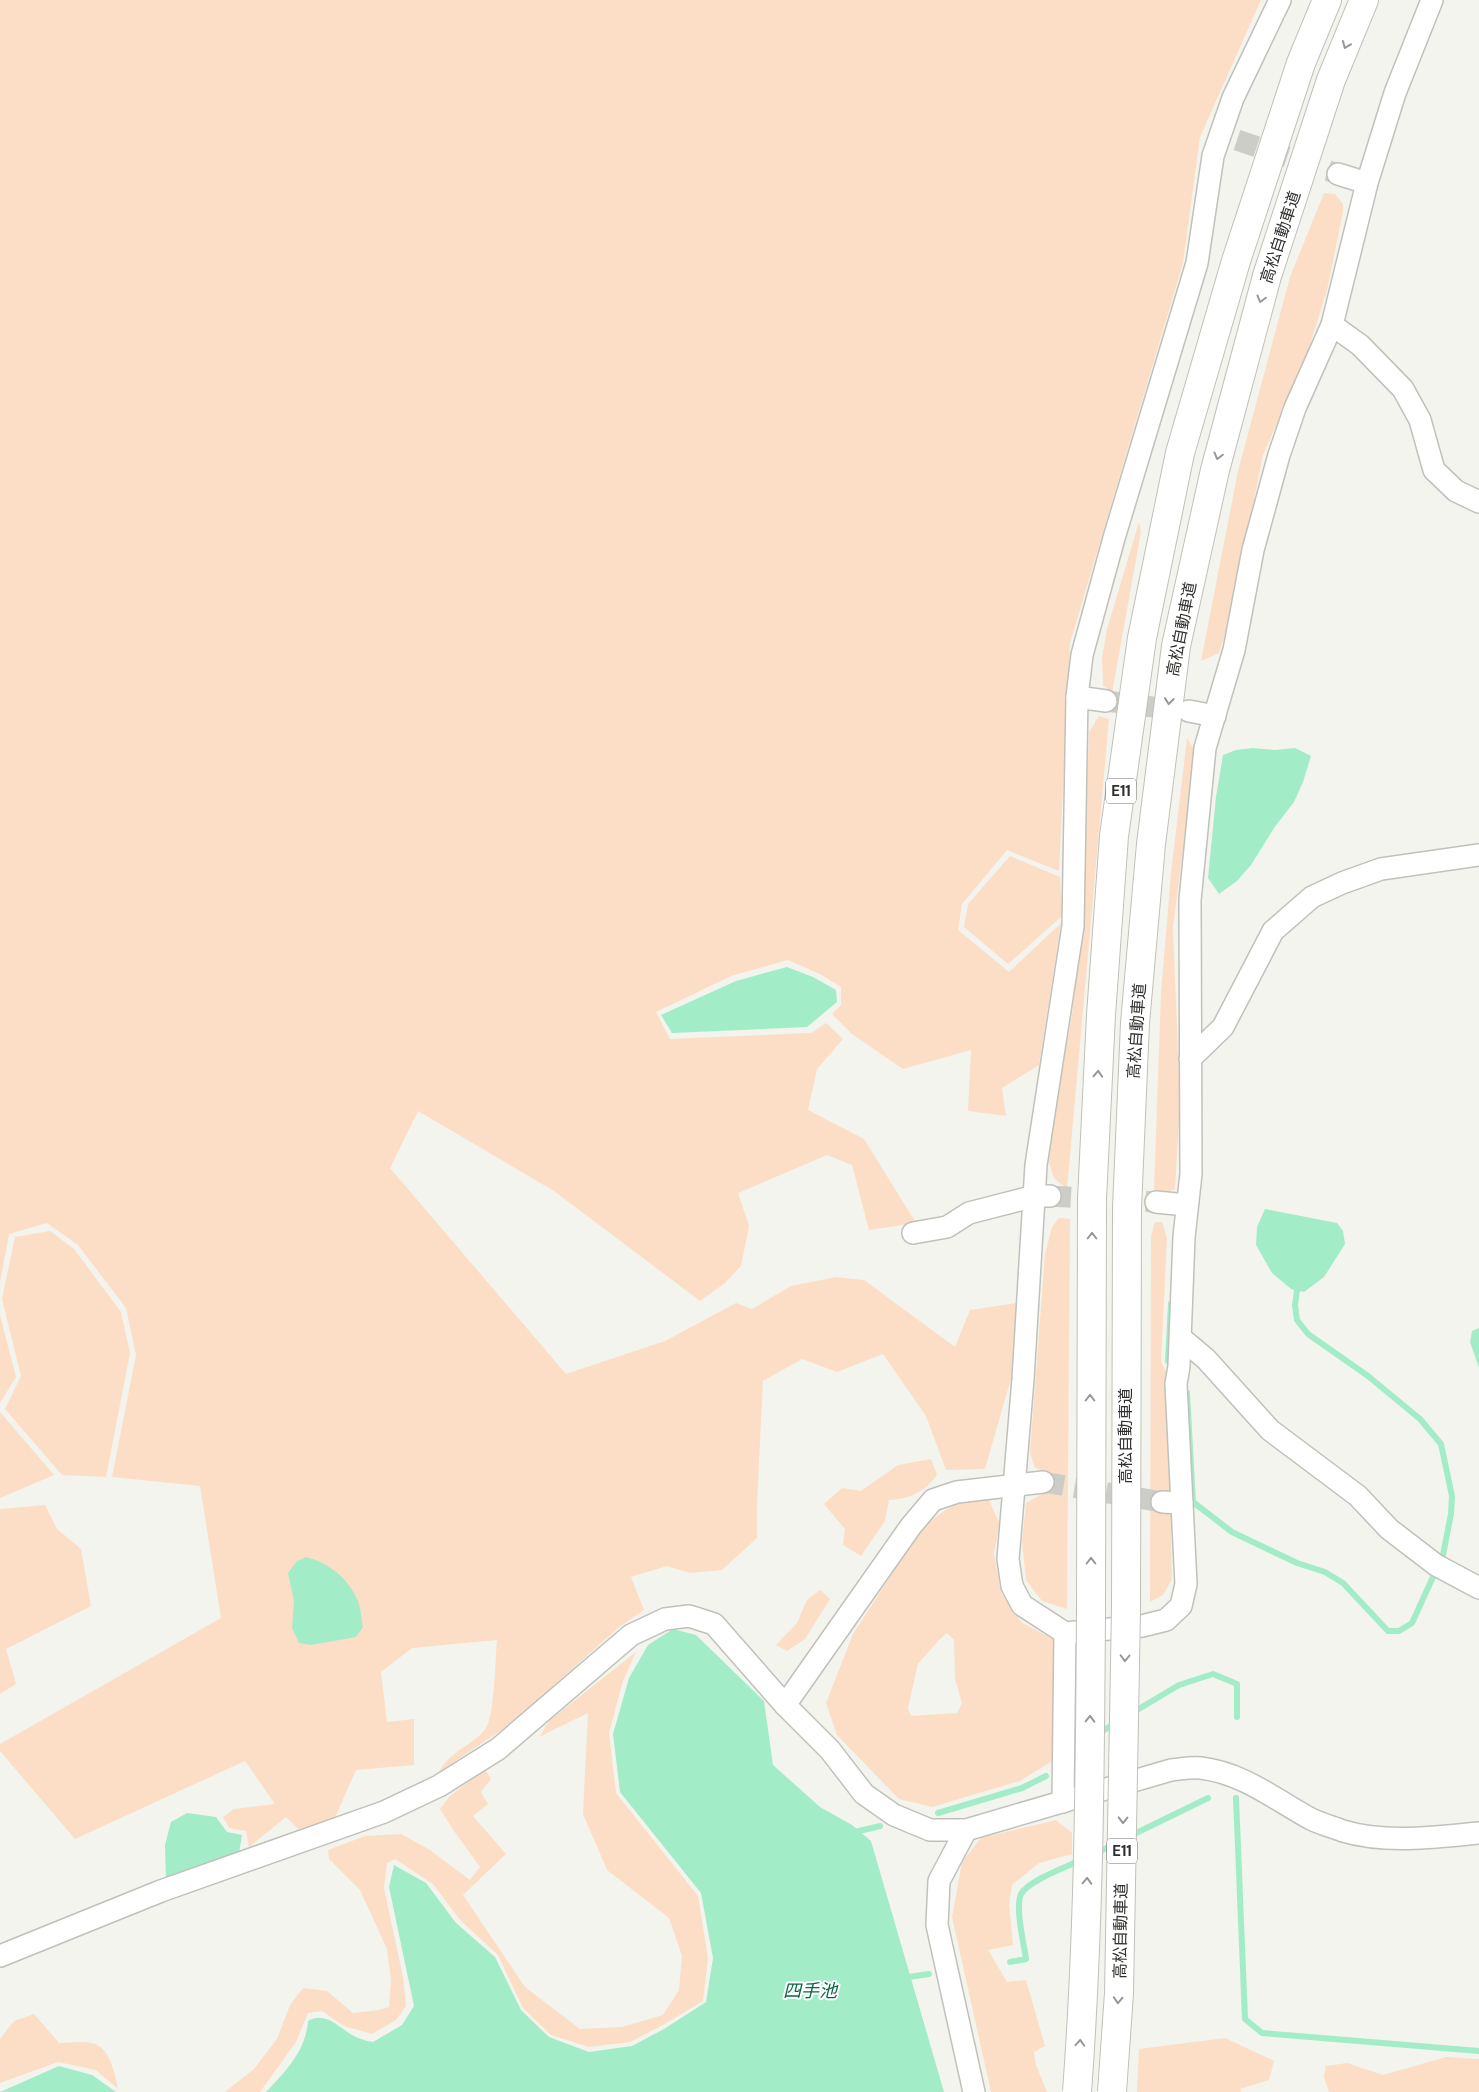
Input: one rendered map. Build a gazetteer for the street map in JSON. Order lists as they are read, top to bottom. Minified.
{"streets":{"highway":["高松自動車道","E11"]},"water":["四手池"]}
